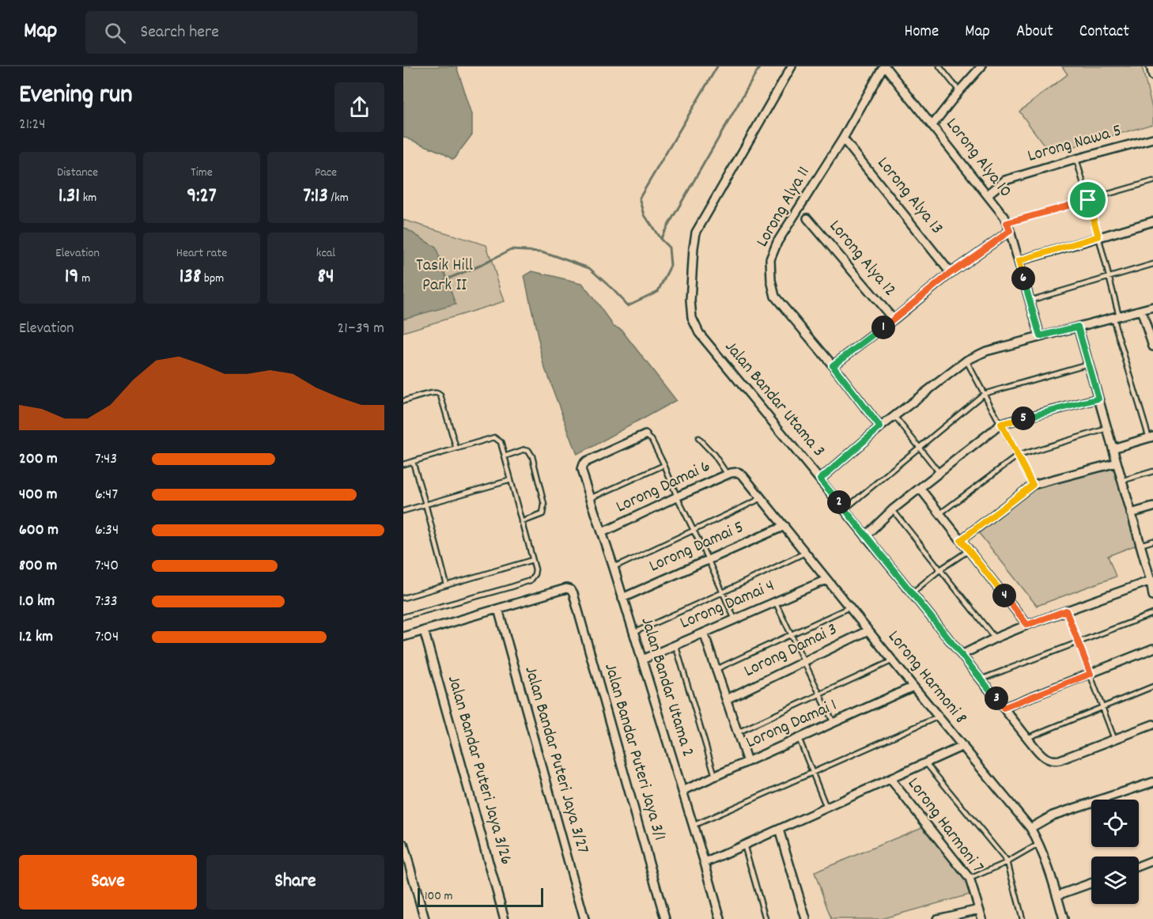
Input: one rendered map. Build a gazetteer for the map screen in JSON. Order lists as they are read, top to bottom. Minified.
{"streets":{"street":["Lorong Nawa 5","Lorong Alya 10","Lorong Alya 13","Lorong Alya 11","Lorong Alya 12","Jalan Bandar Utama 3","Lorong Damai 6","Lorong Damai 5","Lorong Damai 4","Lorong Damai 3","Lorong Harmoni 8","Jalan Bandar Utama 2","Lorong Damai 1","Jalan Bandar Puteri Jaya 3/1","Jalan Bandar Puteri Jaya 3/27","Jalan Bandar Puteri Jaya 3/26","Lorong Harmoni 7"]},"crossings":[["Lorong Nawa 5","Lorong Alya 10"],["Lorong Alya 10","Lorong Alya 11"],["Lorong Alya 13","Lorong Alya 11"],["Lorong Damai 6","Lorong Harmoni 8"],["Lorong Damai 6","Jalan Bandar Utama 2"],["Lorong Damai 5","Lorong Harmoni 8"],["Lorong Damai 5","Jalan Bandar Utama 2"],["Lorong Damai 4","Lorong Harmoni 8"],["Lorong Damai 4","Jalan Bandar Utama 2"],["Lorong Damai 3","Lorong Harmoni 8"],["Lorong Harmoni 8","Lorong Damai 1"],["Jalan Bandar Utama 2","Lorong Damai 1"],["Jalan Bandar Puteri Jaya 3/1","Jalan Bandar Puteri Jaya 3/27"]],"parks":["Tasik Hill Park II"],"scale_bar":"100 m","page":{"header":"Map","search":"Search here","nav":["Home","Map","About","Contact"],"heading":["Evening run","21:24"],"stats":[["Distance","1.31 km"],["Time","9:27"],["Pace","7:13 /km"],["Elevation","19 m"],["Heart rate","138 bpm"],["kcal","84"]],"pins":["6","1","5","2","4","3"],"chart":["Elevation","21–39 m"],"list":[{"name":"200 m","note":"7:43"},{"name":"400 m","note":"6:47"},{"name":"600 m","note":"6:34"},{"name":"800 m","note":"7:40"},{"name":"1.0 km","note":"7:33"},{"name":"1.2 km","note":"7:04"}],"buttons":["Save","Share"],"scale":"100 m"}}
